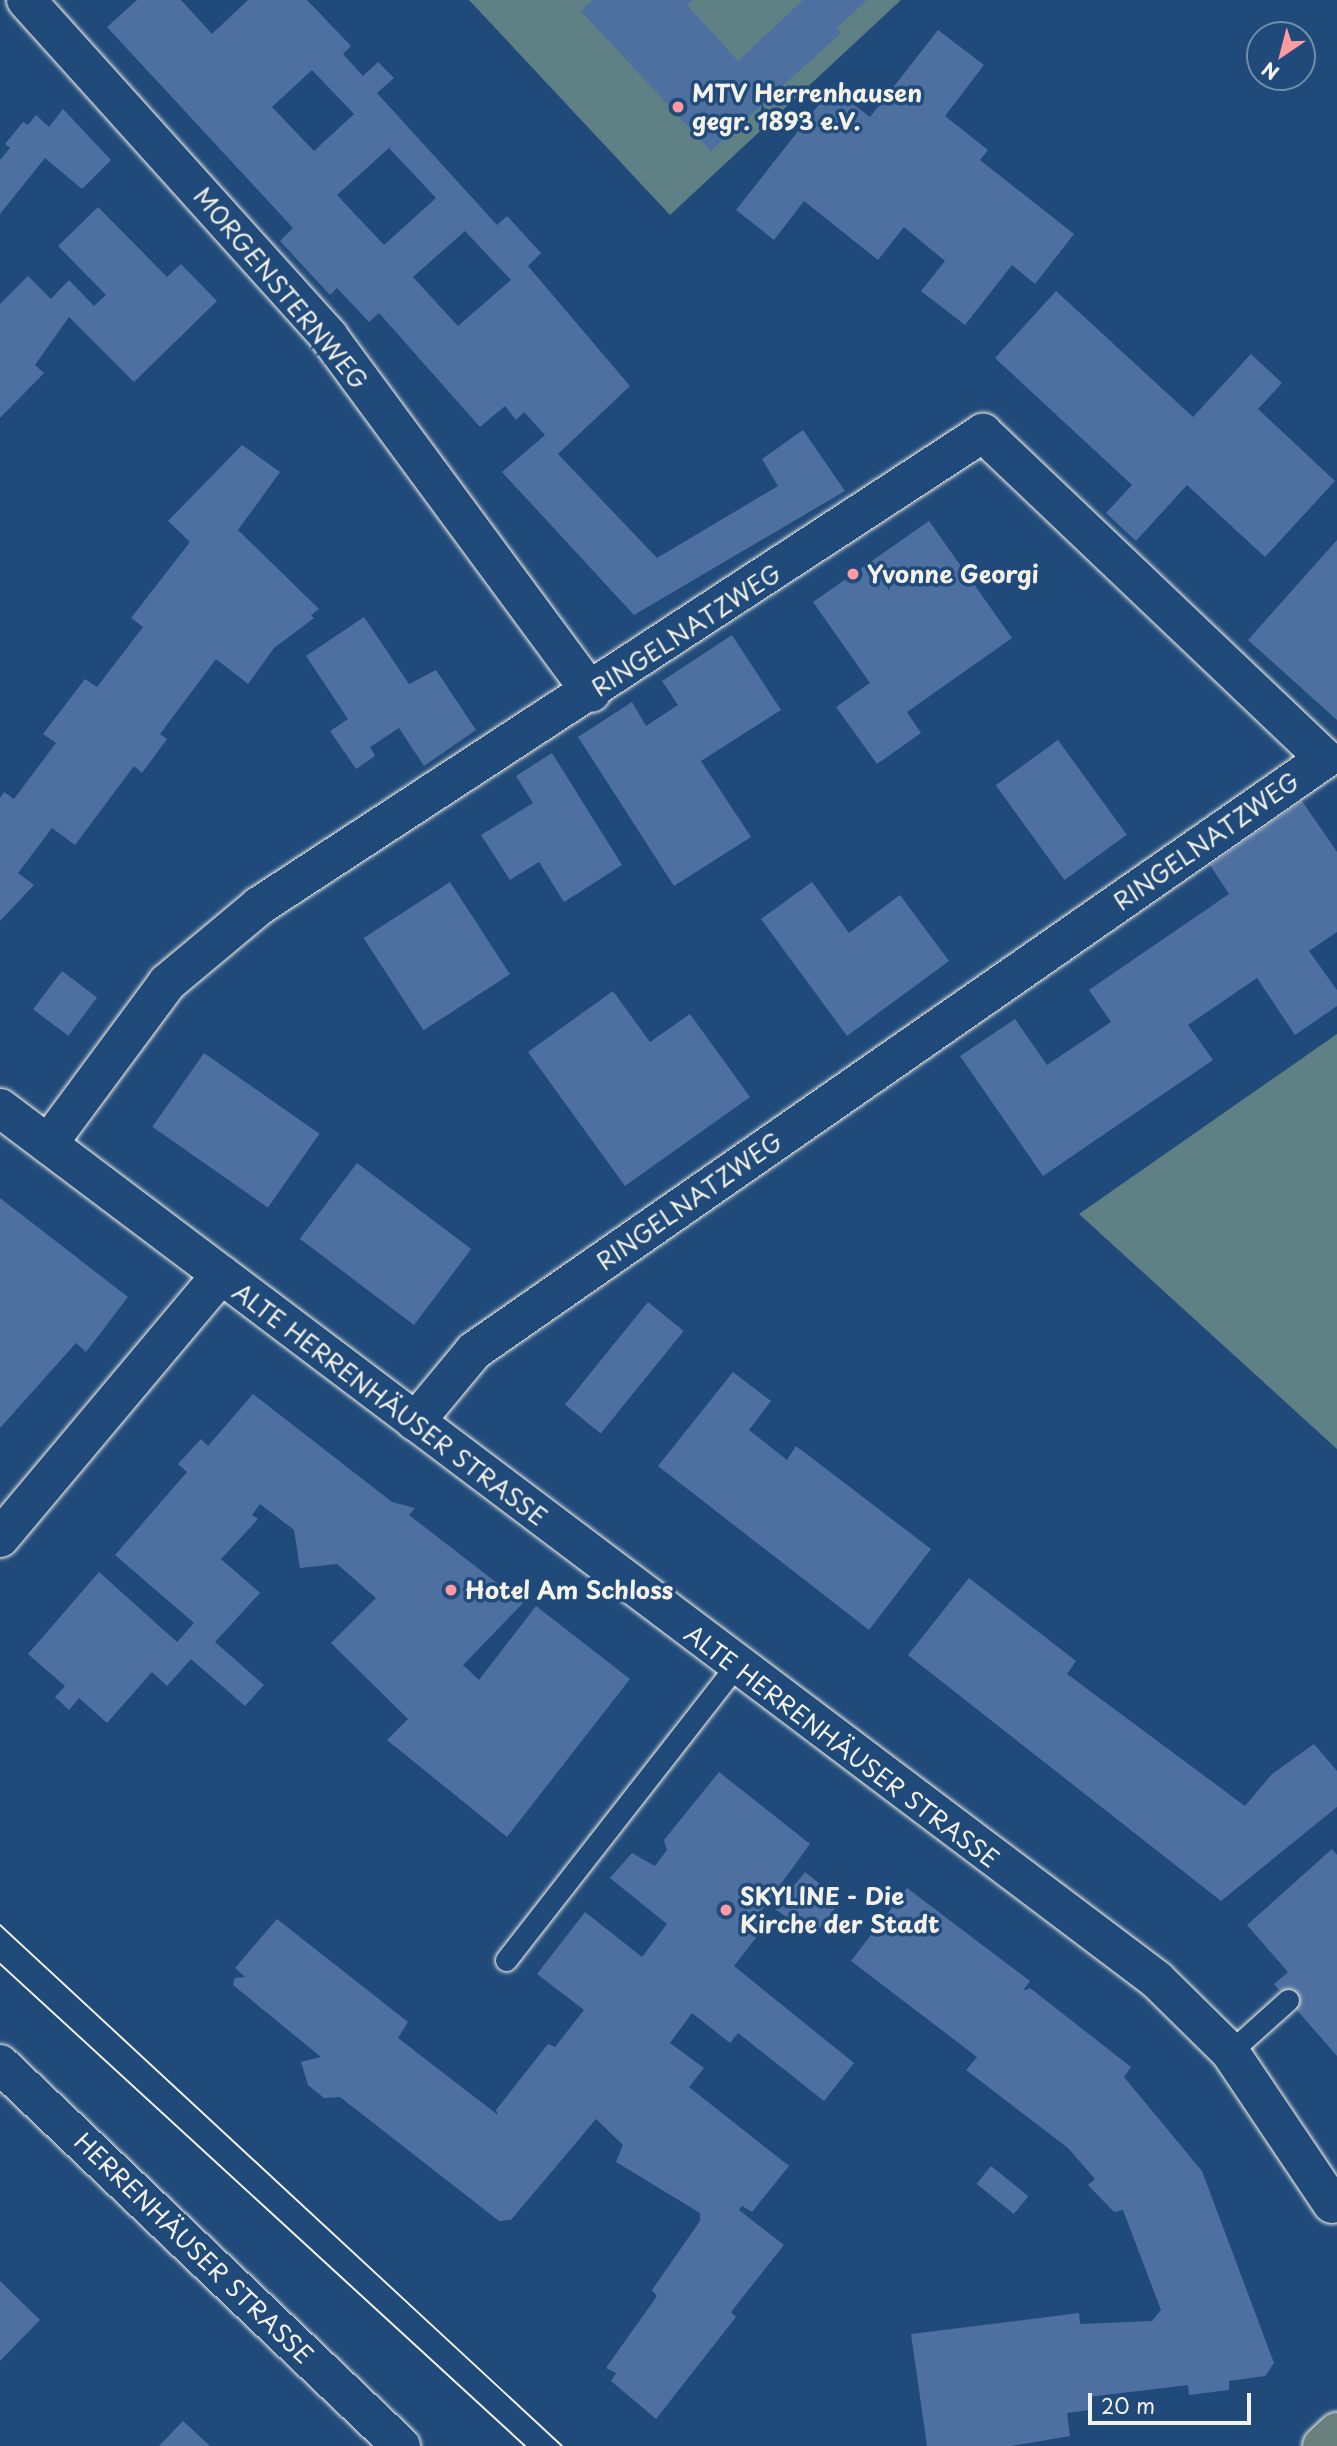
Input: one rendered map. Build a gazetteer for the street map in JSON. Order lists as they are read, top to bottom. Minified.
{"streets":{"street":["MORGENSTERNWEG","RINGELNATZWEG","ALTE HERRENHÄUSER STRASSE","HERRENHÄUSER STRASSE"]},"crossings":[["MORGENSTERNWEG","RINGELNATZWEG"],["RINGELNATZWEG","ALTE HERRENHÄUSER STRASSE"]],"places":["MTV Herrenhausen gegr. 1893 e.V.","Yvonne Georgi","Hotel Am Schloss","SKYLINE - Die Kirche der Stadt"],"scale_bar":"20 m","north":"bottom left"}
